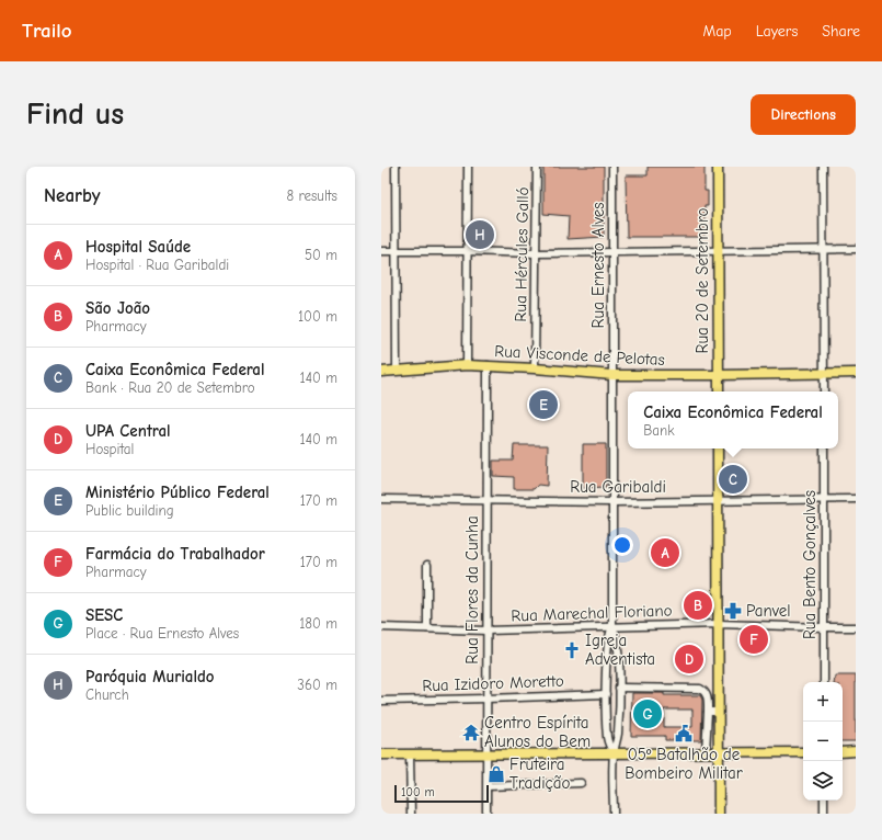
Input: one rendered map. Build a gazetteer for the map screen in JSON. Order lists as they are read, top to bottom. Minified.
{"streets":{"main road":["Rua 20 de Setembro","Rua Visconde de Pelotas"],"street":["Rua Hércules Galló","Rua Ernesto Alves","Rua Garibaldi","Rua Bento Gonçalves","Rua Flores da Cunha","Rua Marechal Floriano","Rua Izidoro Moretto"]},"crossings":[["Rua Hércules Galló","Rua Visconde de Pelotas"],["Rua Ernesto Alves","Rua Visconde de Pelotas"],["Rua Ernesto Alves","Rua Garibaldi"],["Rua Ernesto Alves","Rua Marechal Floriano"],["Rua Ernesto Alves","Rua Izidoro Moretto"],["Rua 20 de Setembro","Rua Visconde de Pelotas"],["Rua Visconde de Pelotas","Rua Flores da Cunha"],["Rua Garibaldi","Rua Bento Gonçalves"],["Rua Garibaldi","Rua Flores da Cunha"],["Rua Bento Gonçalves","Rua Marechal Floriano"],["Rua Flores da Cunha","Rua Marechal Floriano"],["Rua Flores da Cunha","Rua Izidoro Moretto"]],"places":{"pharmacy":["Panvel"],"church":["Igreja Adventista"],"temple":["Centro Espírita Alunos do Bem"],"public building":["05º Batalhão de Bombeiro Militar"],"shop":["Fruteira Tradição"]},"scale_bar":"100 m","page":{"header":"Trailo","nav":["Map","Layers","Share"],"buttons":"Directions","title":"Find us","heading":["Nearby","8 results"],"pins":["H","E","C","A","B","F","D","G"],"list":[{"mark":"A","name":"Hospital Saúde","note":"Hospital · Rua Garibaldi","value":"50 m"},{"mark":"B","name":"São João","note":"Pharmacy","value":"100 m"},{"mark":"C","name":"Caixa Econômica Federal","note":"Bank · Rua 20 de Setembro","value":"140 m"},{"mark":"D","name":"UPA Central","note":"Hospital","value":"140 m"},{"mark":"E","name":"Ministério Público Federal","note":"Public building","value":"170 m"},{"mark":"F","name":"Farmácia do Trabalhador","note":"Pharmacy","value":"170 m"},{"mark":"G","name":"SESC","note":"Place · Rua Ernesto Alves","value":"180 m"},{"mark":"H","name":"Paróquia Murialdo","note":"Church","value":"360 m"}],"popup":["Caixa Econômica Federal","Bank"],"map_buttons":["+","−"],"scale":"100 m"}}
